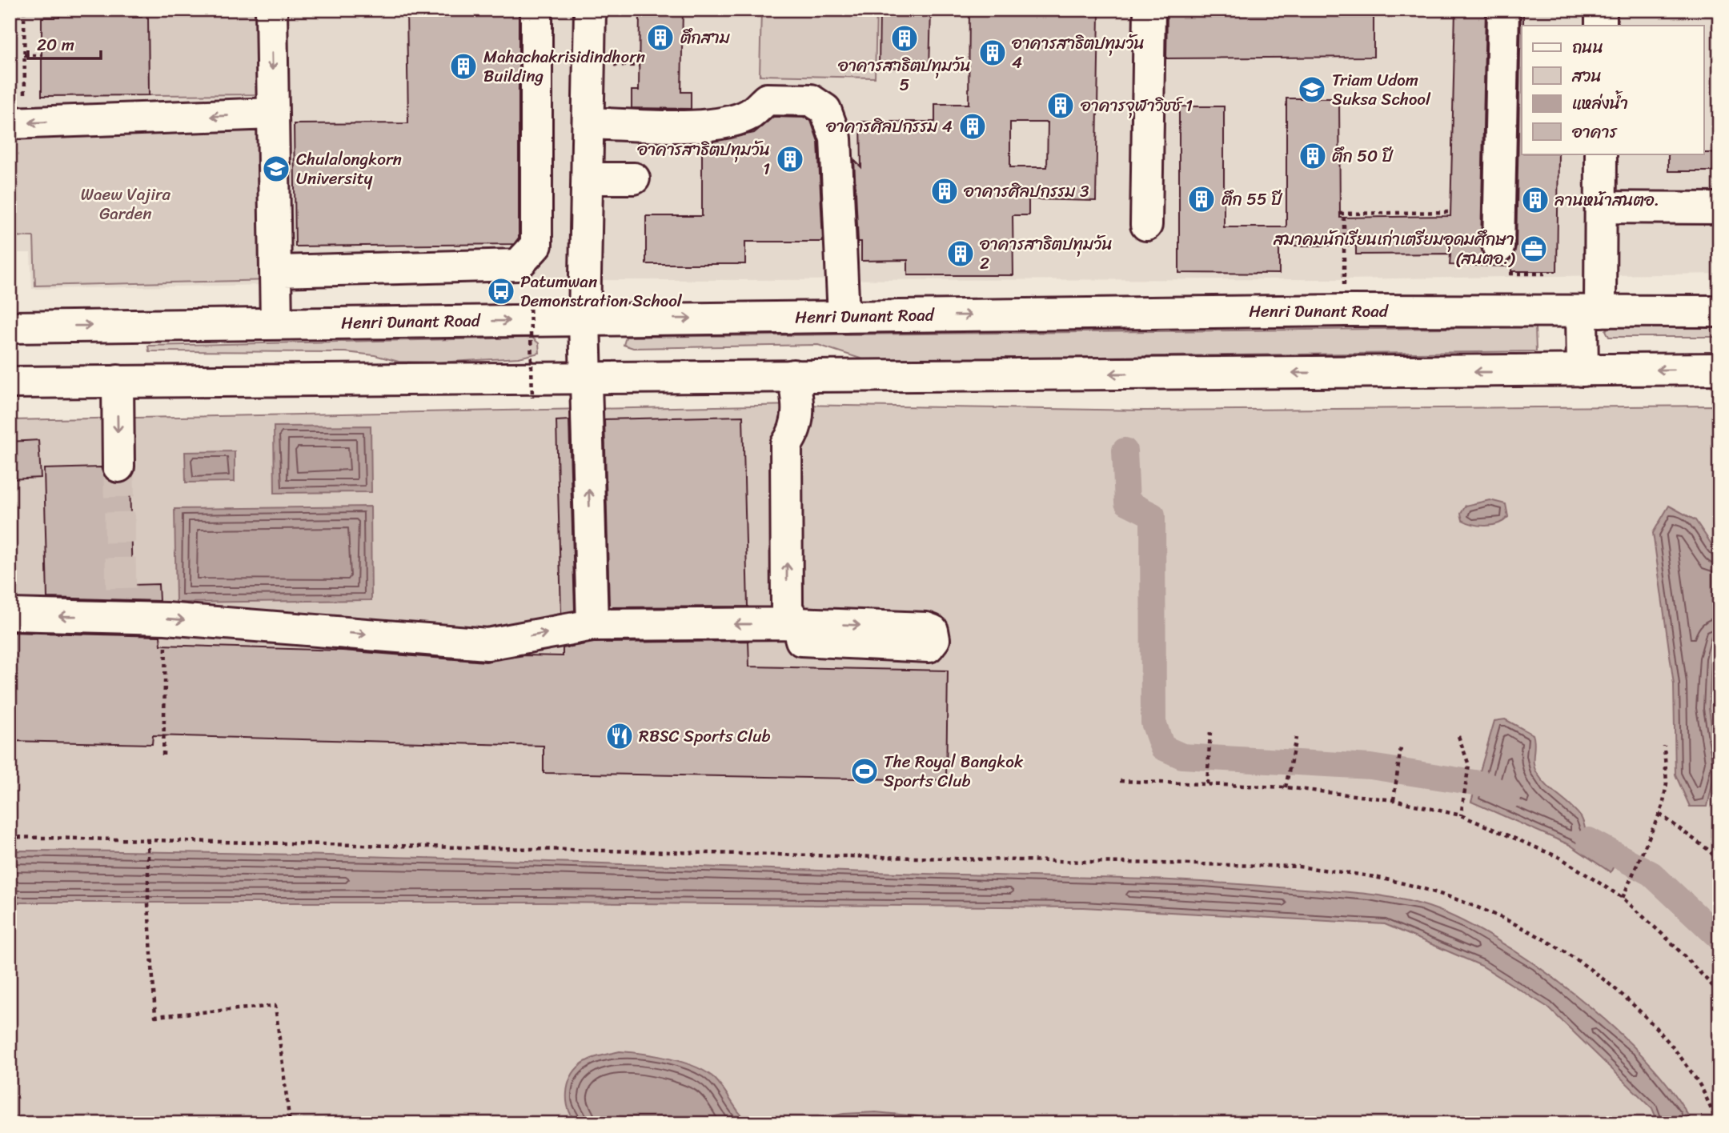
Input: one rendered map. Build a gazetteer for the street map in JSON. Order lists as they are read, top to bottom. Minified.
{"streets":{"main road":["Henri Dunant Road"]},"parks":["Waew Vajira Garden"],"places":{"building":["ตึกสาม","อาคารสาธิตปทุมวัน 5","อาคารสาธิตปทุมวัน 4","Mahachakrisidindhorn Building","อาคารจุฬาวิชช์ 1","อาคารศิลปกรรม 4","ตึก 50 ปี","อาคารสาธิตปทุมวัน 1","อาคารศิลปกรรม 3","ตึก 55 ปี","ลานหน้าสนตอ.","อาคารสาธิตปทุมวัน 2"],"school or university":["Triam Udom Suksa School","Chulalongkorn University"],"office":["สมาคมนักเรียนเก่าเตรียมอุดมศึกษา (สนตอ.)"],"bus stop":["Patumwan Demonstration School"],"restaurant":["RBSC Sports Club"],"sports":["The Royal Bangkok Sports Club"]},"legend":["ถนน","สวน","แหล่งน้ำ","อาคาร"],"scale_bar":"20 m"}
